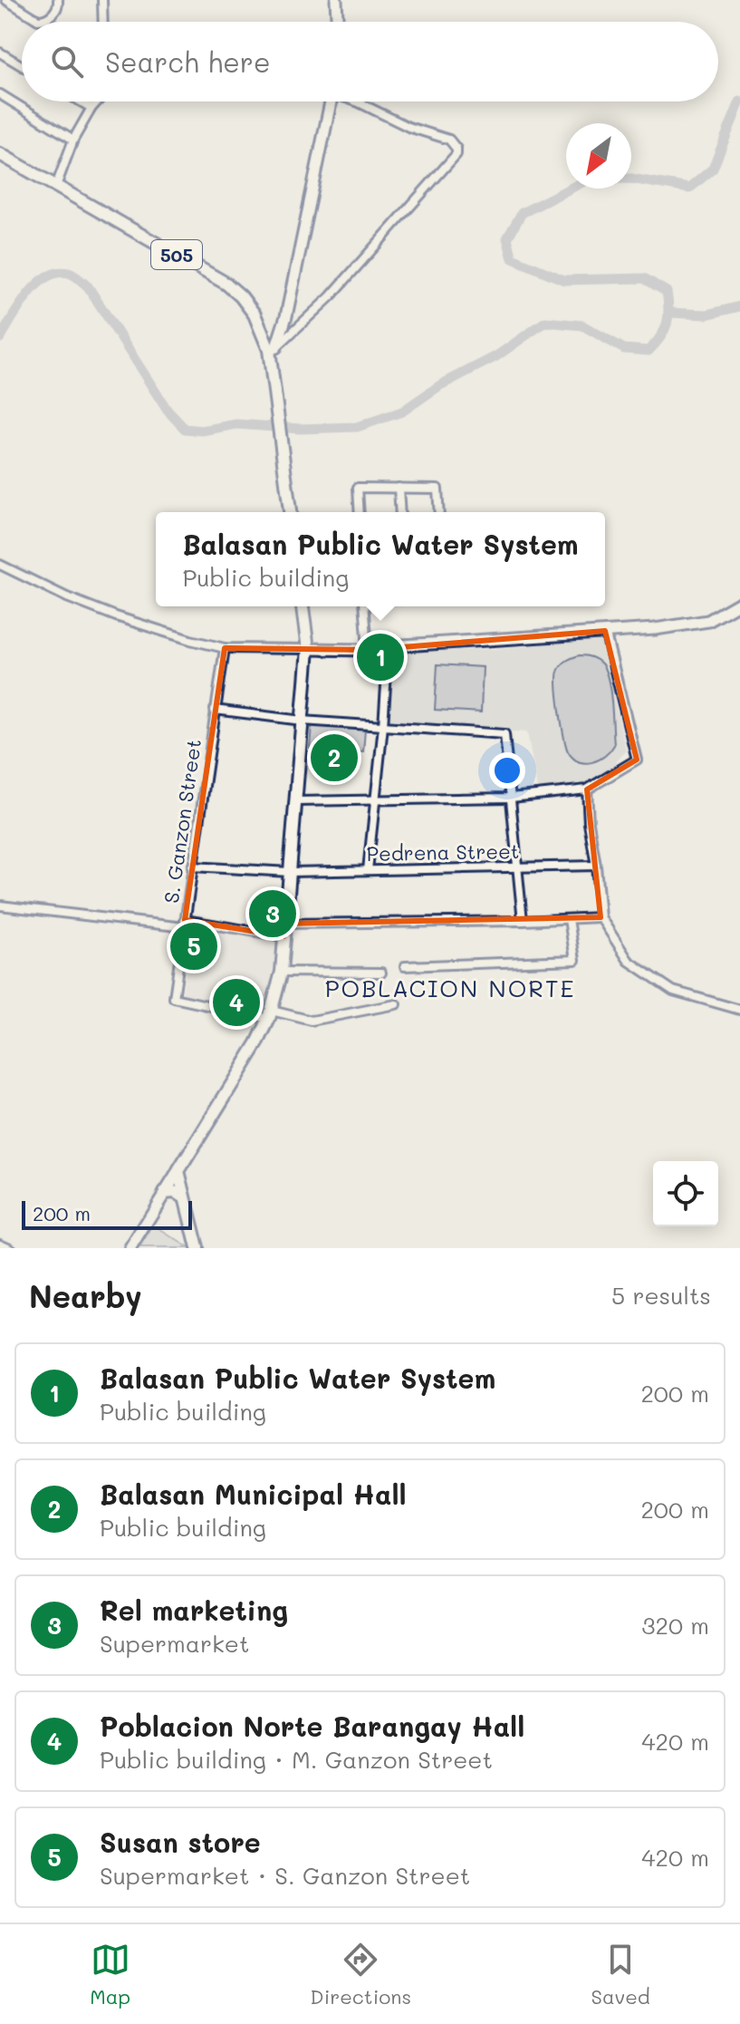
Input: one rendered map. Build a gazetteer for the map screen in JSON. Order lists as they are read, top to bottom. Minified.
{"streets":{"main road":["505"],"street":["S. Ganzon Street","Pedrena Street"]},"crossings":[["S. Ganzon Street","Pedrena Street"]],"districts":["POBLACION NORTE"],"scale_bar":"200 m","north":"bottom left","page":{"search":"Search here","popup":["Balasan Public Water System","Public building"],"pins":["1","2","3","5","4"],"scale":"200 m","heading":["Nearby","5 results"],"list":[{"mark":"1","name":"Balasan Public Water System","note":"Public building","value":"200 m"},{"mark":"2","name":"Balasan Municipal Hall","note":"Public building","value":"200 m"},{"mark":"3","name":"Rel marketing","note":"Supermarket","value":"320 m"},{"mark":"4","name":"Poblacion Norte Barangay Hall","note":"Public building · M. Ganzon Street","value":"420 m"},{"mark":"5","name":"Susan store","note":"Supermarket · S. Ganzon Street","value":"420 m"}],"nav":["Map","Directions","Saved"]}}
